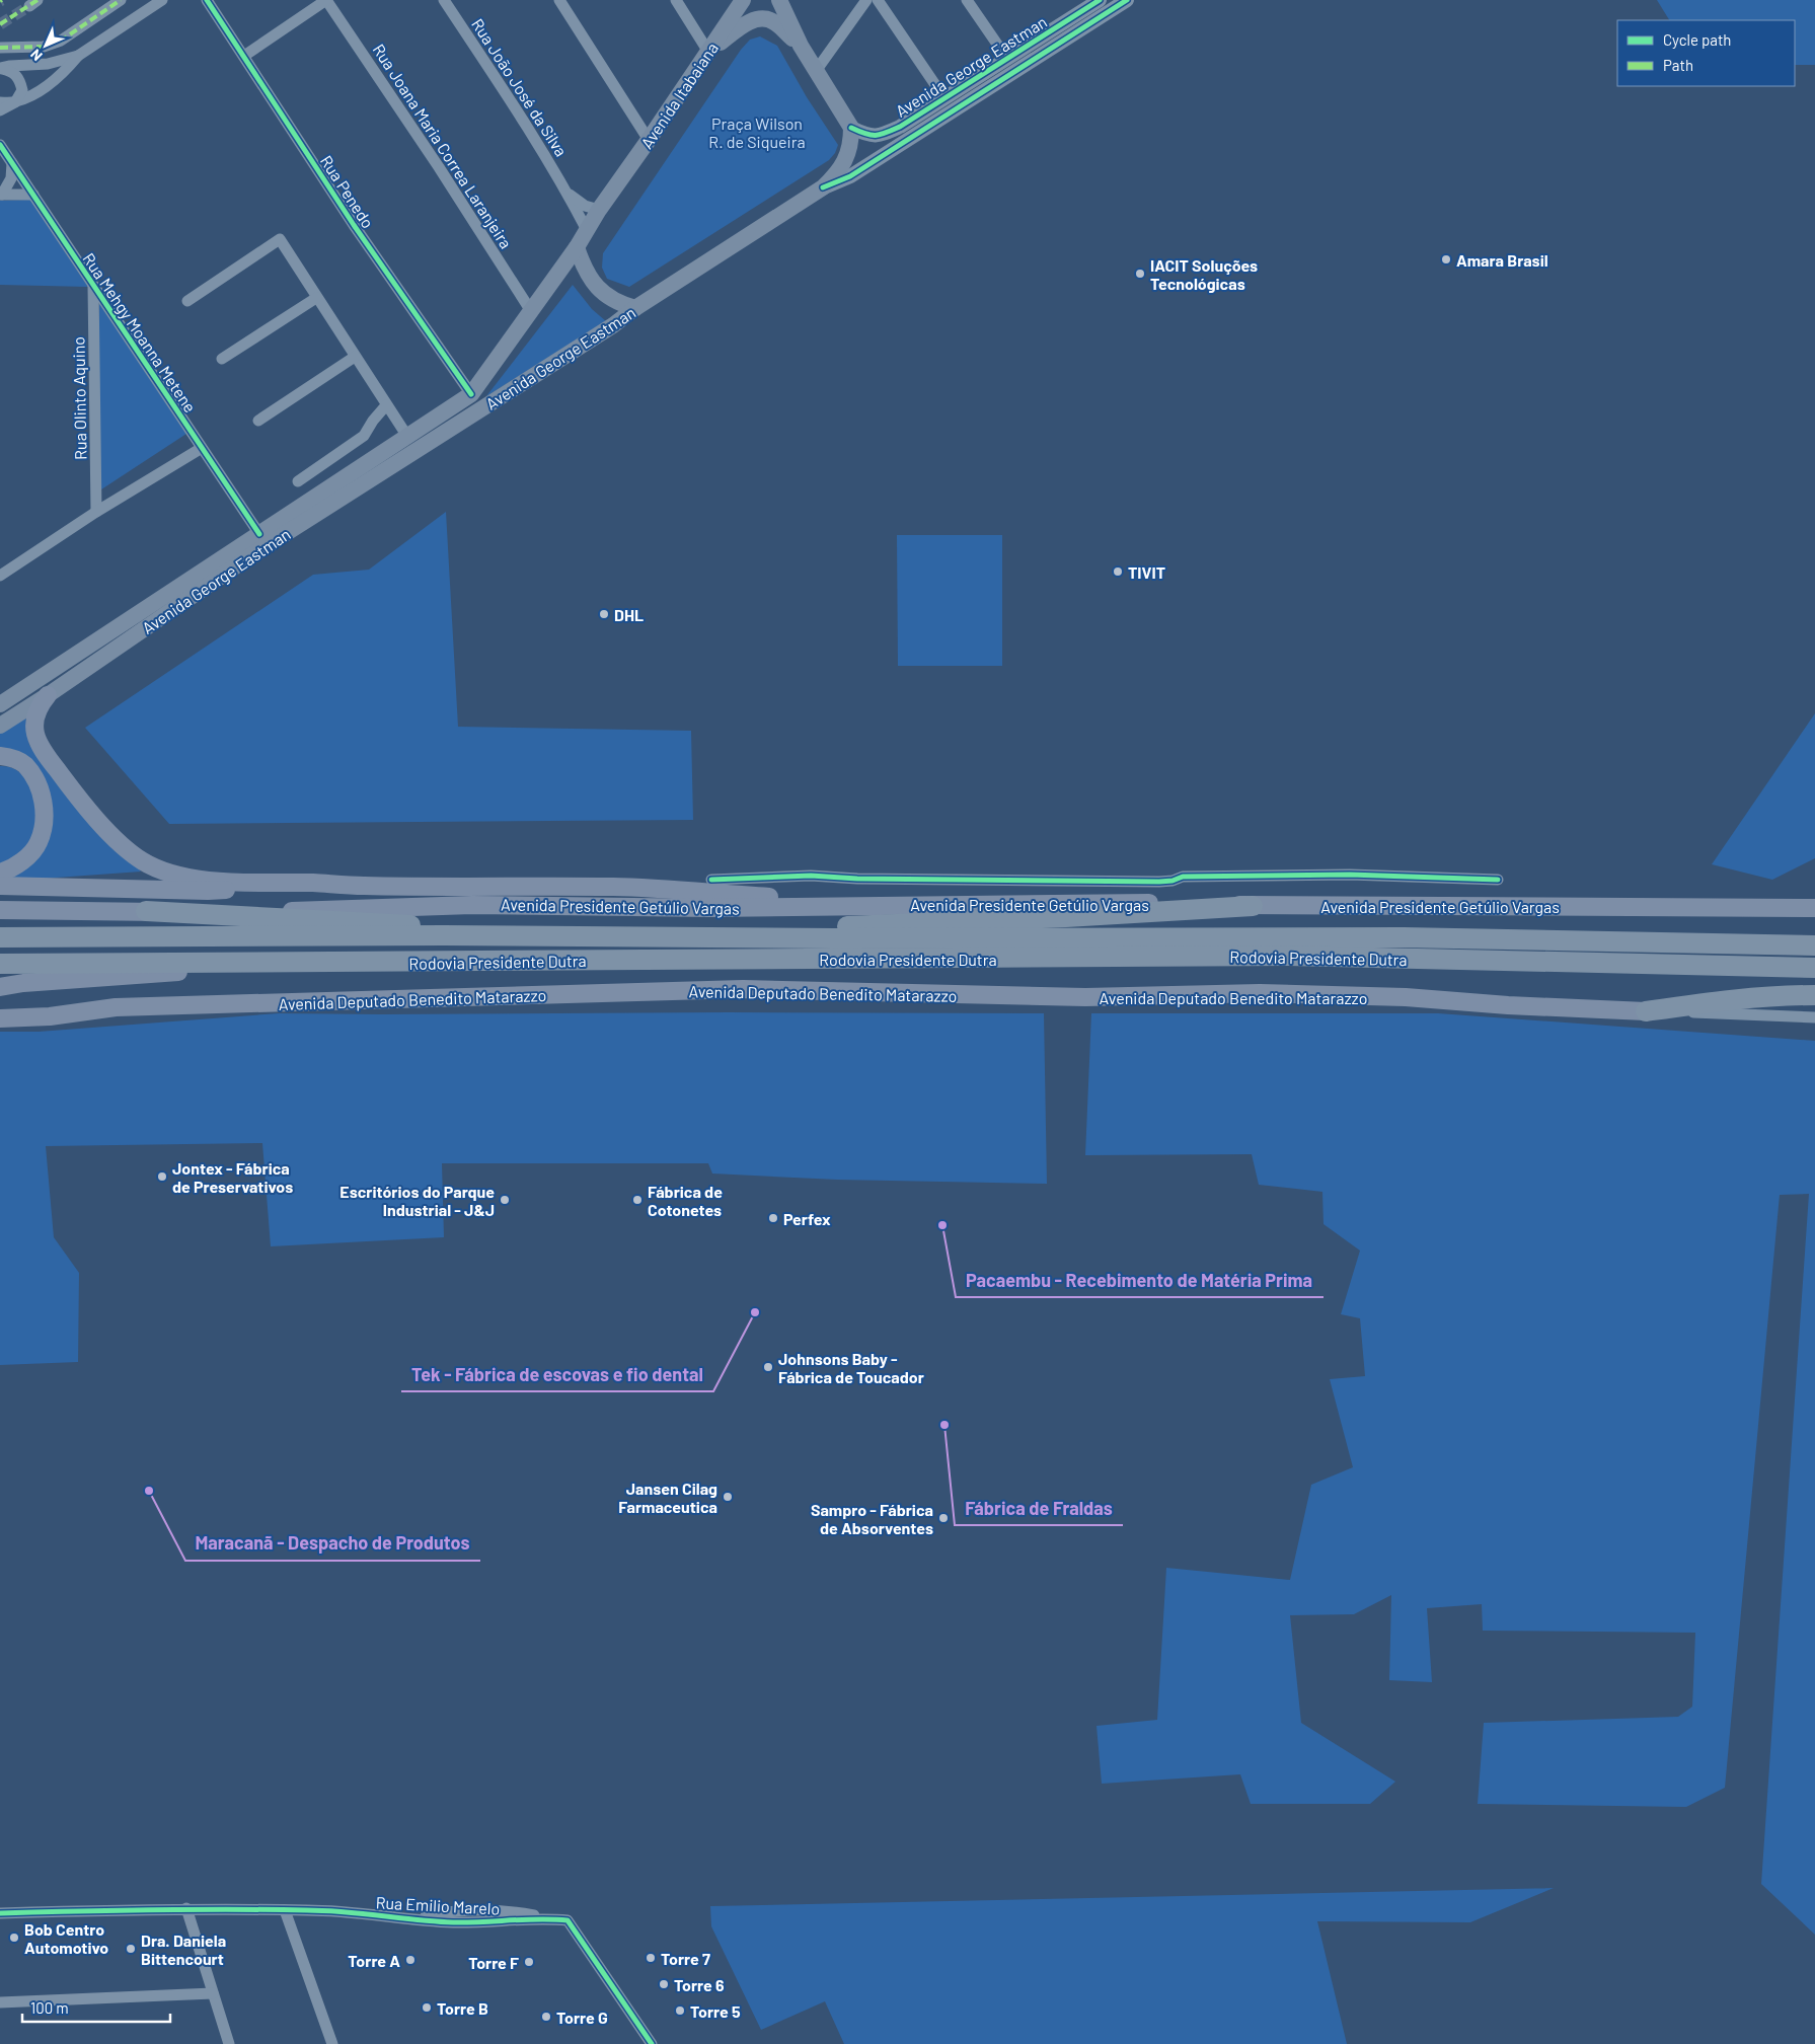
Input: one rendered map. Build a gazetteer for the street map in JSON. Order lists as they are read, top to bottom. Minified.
{"streets":{"highway":["Rodovia Presidente Dutra"],"main road":["Avenida George Eastman","Avenida Itabaiana","Avenida Presidente Getúlio Vargas","Avenida Deputado Benedito Matarazzo"],"street":["Rua João José da Silva","Rua Joana Maria Correa Laranjeira","Rua Penedo","Rua Mehgy Moanna Metene","Rua Olinto Aquino","Rua Emilio Marelo"]},"crossings":[["Avenida George Eastman","Rua João José da Silva"],["Avenida George Eastman","Avenida Itabaiana"],["Avenida George Eastman","Rua Joana Maria Correa Laranjeira"],["Avenida George Eastman","Rua Penedo"],["Avenida George Eastman","Rua Mehgy Moanna Metene"],["Rua Mehgy Moanna Metene","Rua Olinto Aquino"],["Rodovia Presidente Dutra","Avenida Deputado Benedito Matarazzo"]],"parks":["Praça Wilson R. de Siqueira"],"places":["Amara Brasil","IACIT Soluções Tecnológicas","TIVIT","DHL","Jontex - Fábrica de Preservativos","Escritórios do Parque Industrial - J&J","Fábrica de Cotonetes","Perfex","Pacaembu - Recebimento de Matéria Prima","Tek - Fábrica de escovas e fio dental","Johnsons Baby - Fábrica de Toucador","Fábrica de Fraldas","Maracanã - Despacho de Produtos","Jansen Cilag Farmaceutica","Sampro - Fábrica de Absorventes","Bob Centro Automotivo","Dra. Daniela Bittencourt","Torre 7","Torre A","Torre F","Torre 6","Torre B","Torre 5","Torre G"],"legend":["Cycle path","Path"],"scale_bar":"100 m","north":"bottom left"}
